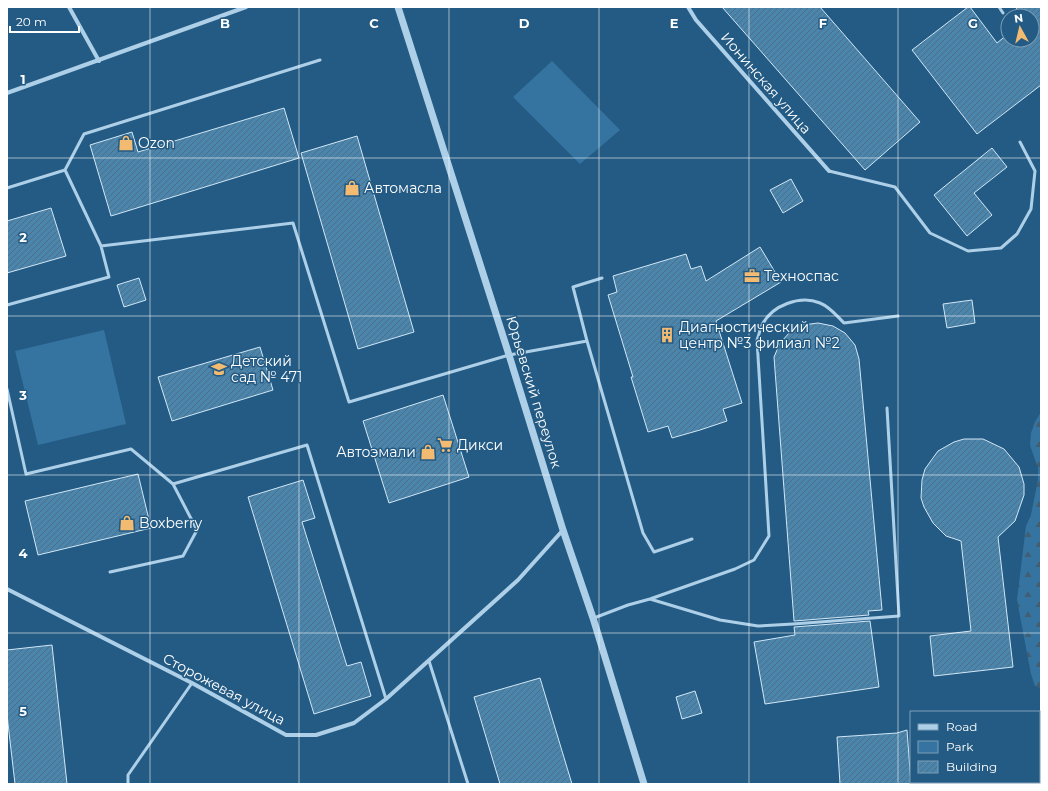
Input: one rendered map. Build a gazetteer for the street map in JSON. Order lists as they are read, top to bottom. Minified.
{"streets":{"street":["Ионинская улица","Юрьевский переулок","Сторожевая улица"]},"crossings":[["Юрьевский переулок","Сторожевая улица"]],"places":{"shop":["Ozon","Автомасла","Автоэмали","Boxberry"],"office":["Техноспас"],"building":["Диагностический центр №3 филиал №2"],"school or university":["Детский сад № 471"],"supermarket":["Дикси"]},"legend":["Road","Park","Building"],"scale_bar":"20 m","north":"top","grid":{"columns":["B","C","D","E","F","G"],"rows":["1","2","3","4","5"]}}
